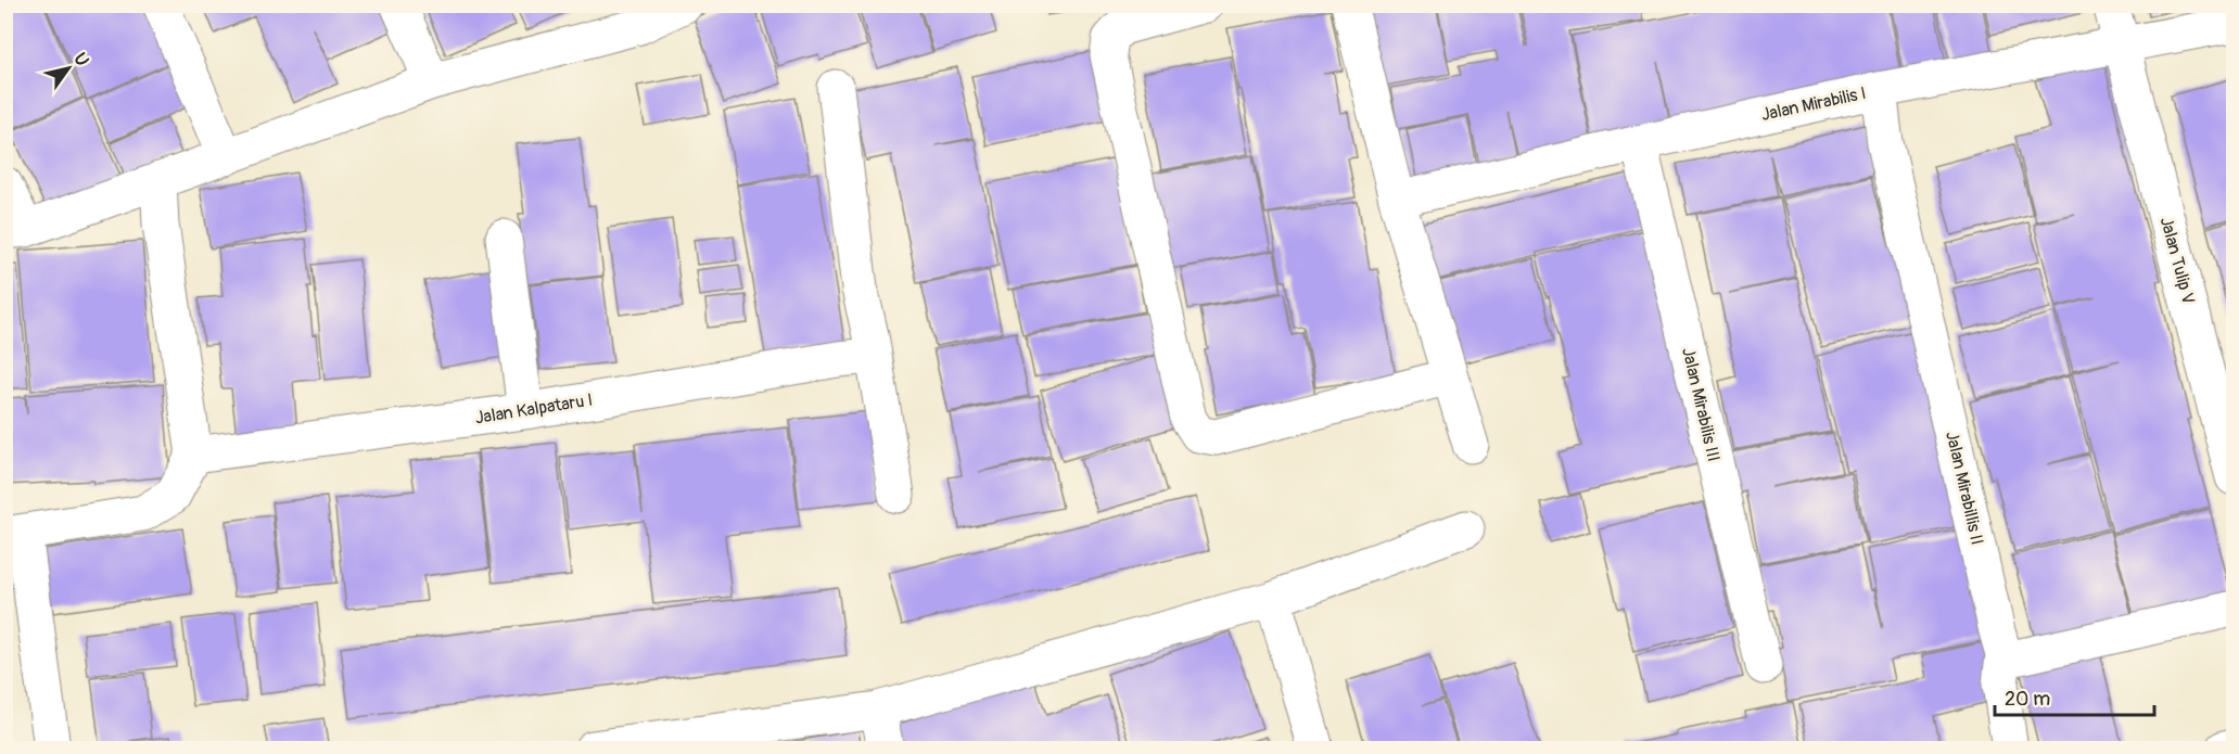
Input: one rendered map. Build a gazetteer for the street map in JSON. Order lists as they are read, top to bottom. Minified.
{"streets":{"street":["Jalan Mirabilis I","Jalan Tulip V","Jalan Mirabilis III","Jalan Kalpataru I","Jalan Mirabillis II"]},"crossings":[["Jalan Mirabilis I","Jalan Tulip V"],["Jalan Mirabilis I","Jalan Mirabilis III"],["Jalan Mirabilis I","Jalan Mirabillis II"]],"scale_bar":"20 m","north":"top right"}
